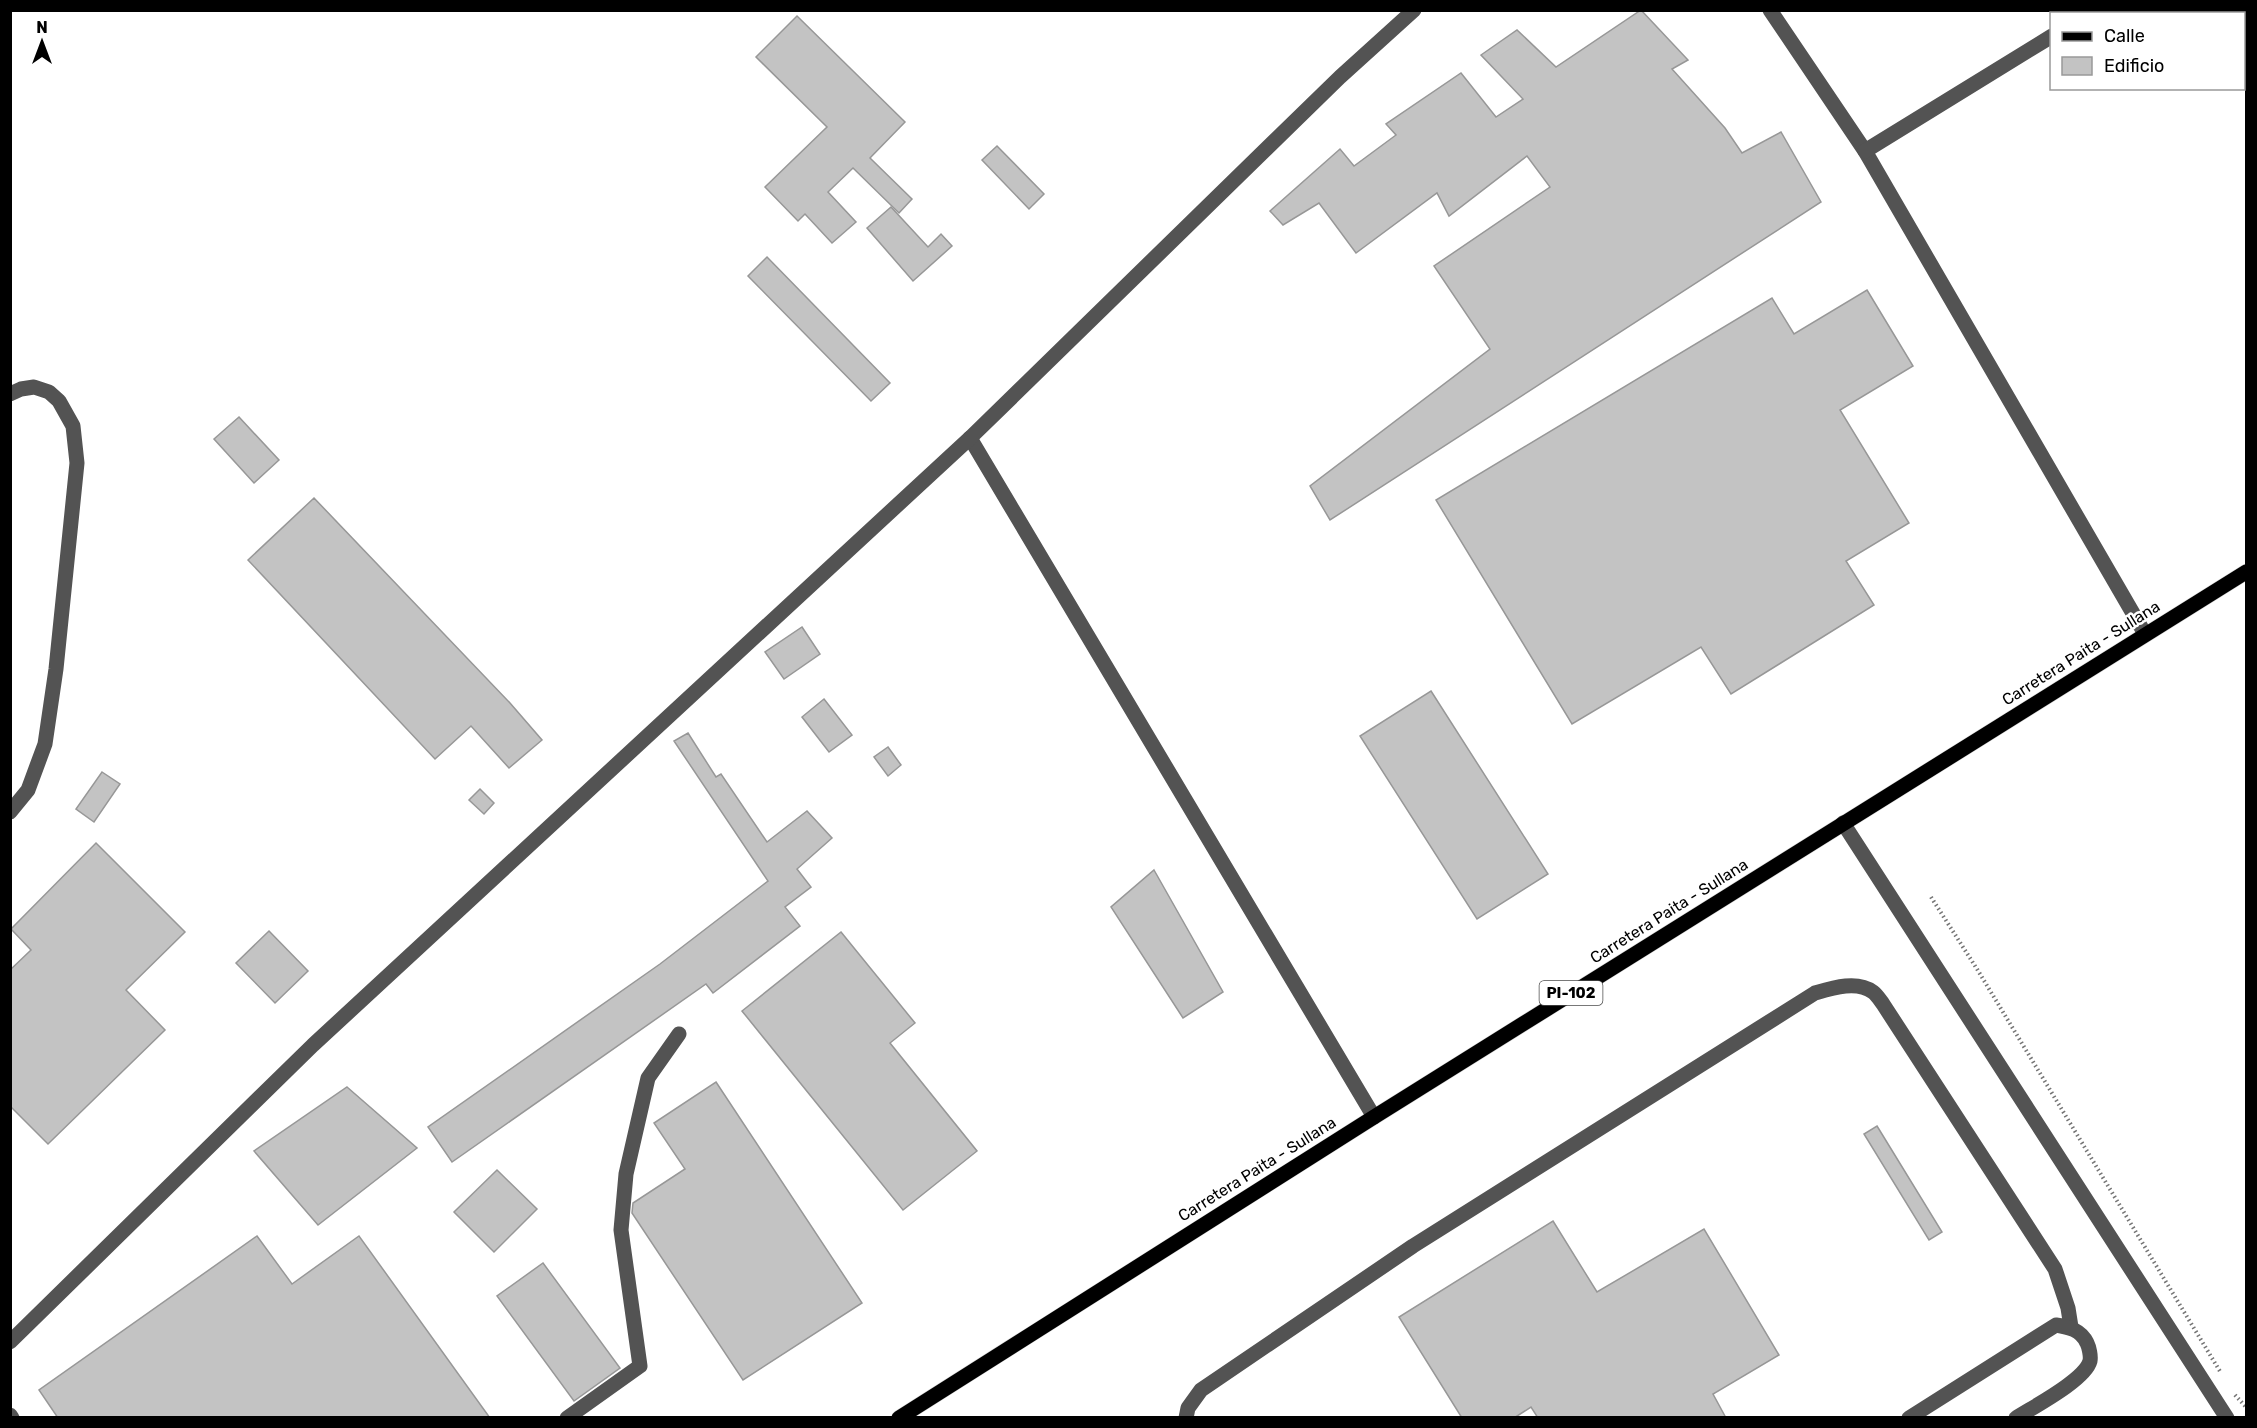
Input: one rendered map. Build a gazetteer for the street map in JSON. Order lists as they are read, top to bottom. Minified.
{"streets":{"main road":["Carretera Paita - Sullana","PI-102"]},"legend":["Calle","Edificio"],"north":"top"}
